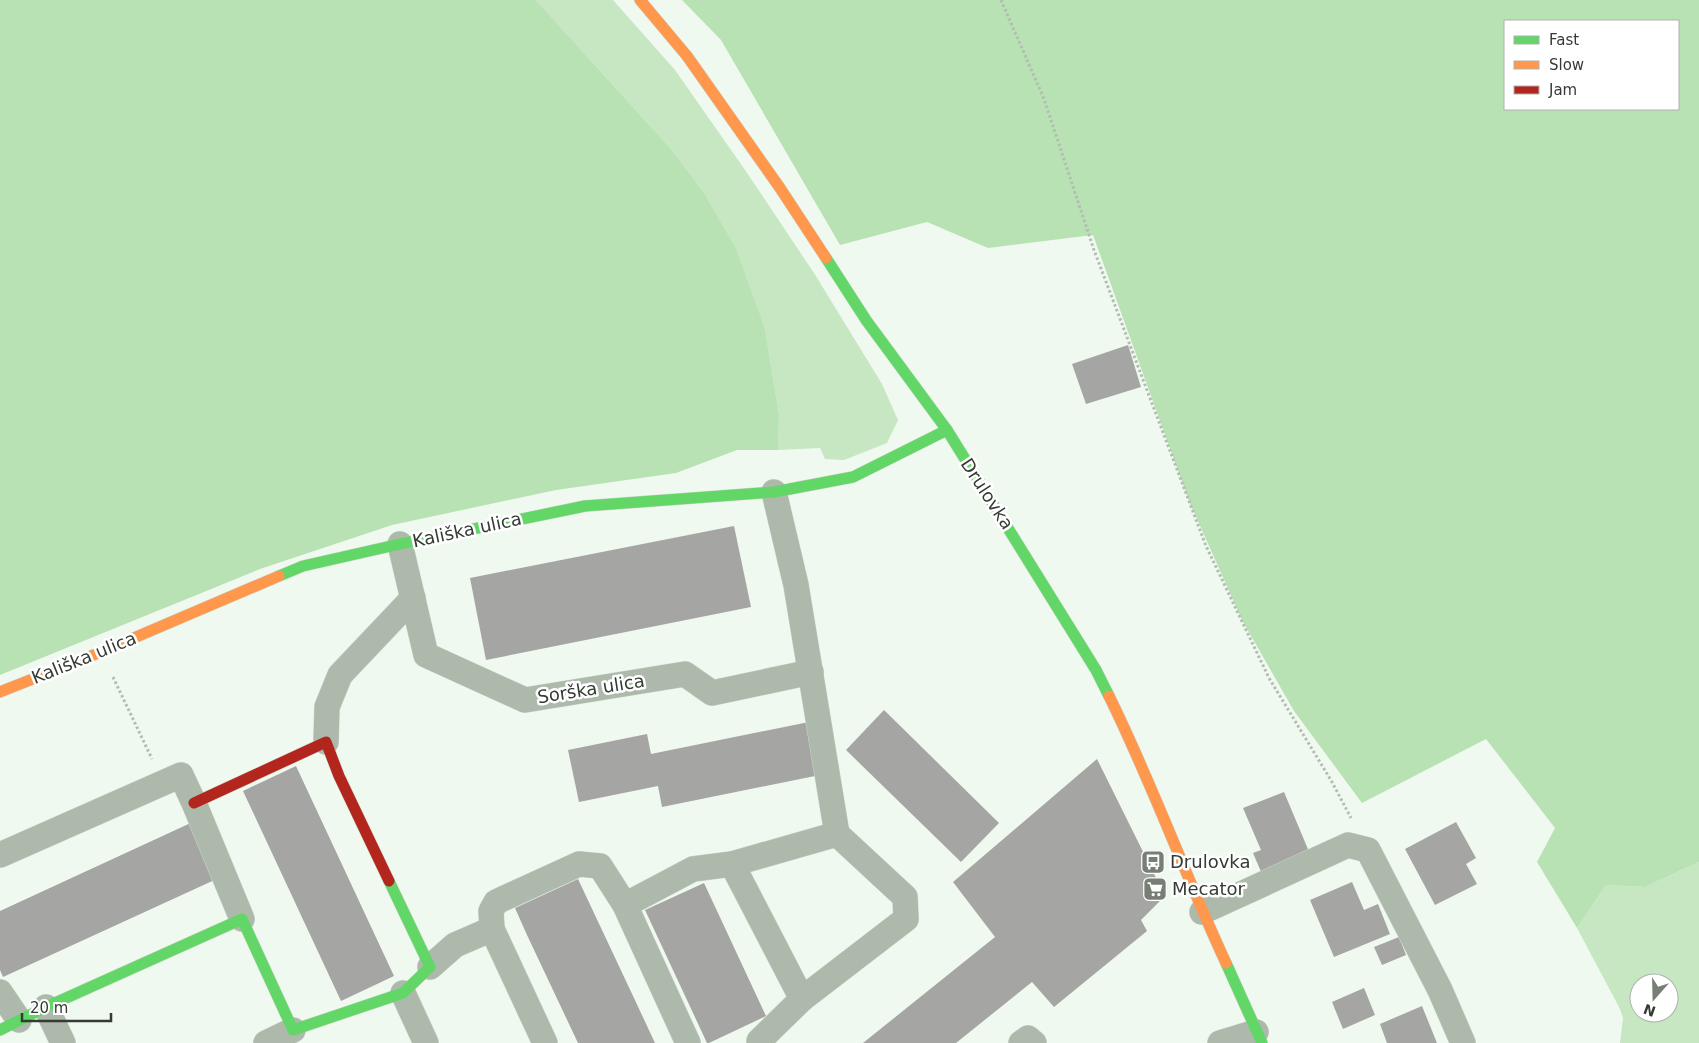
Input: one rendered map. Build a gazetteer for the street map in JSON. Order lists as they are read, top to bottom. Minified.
{"streets":{"street":["Drulovka","Kališka ulica","Sorška ulica"]},"crossings":[["Drulovka","Kališka ulica"],["Kališka ulica","Sorška ulica"]],"places":{"bus stop":["Drulovka"],"supermarket":["Mecator"]},"legend":["Fast","Slow","Jam"],"scale_bar":"20 m","north":"bottom"}
